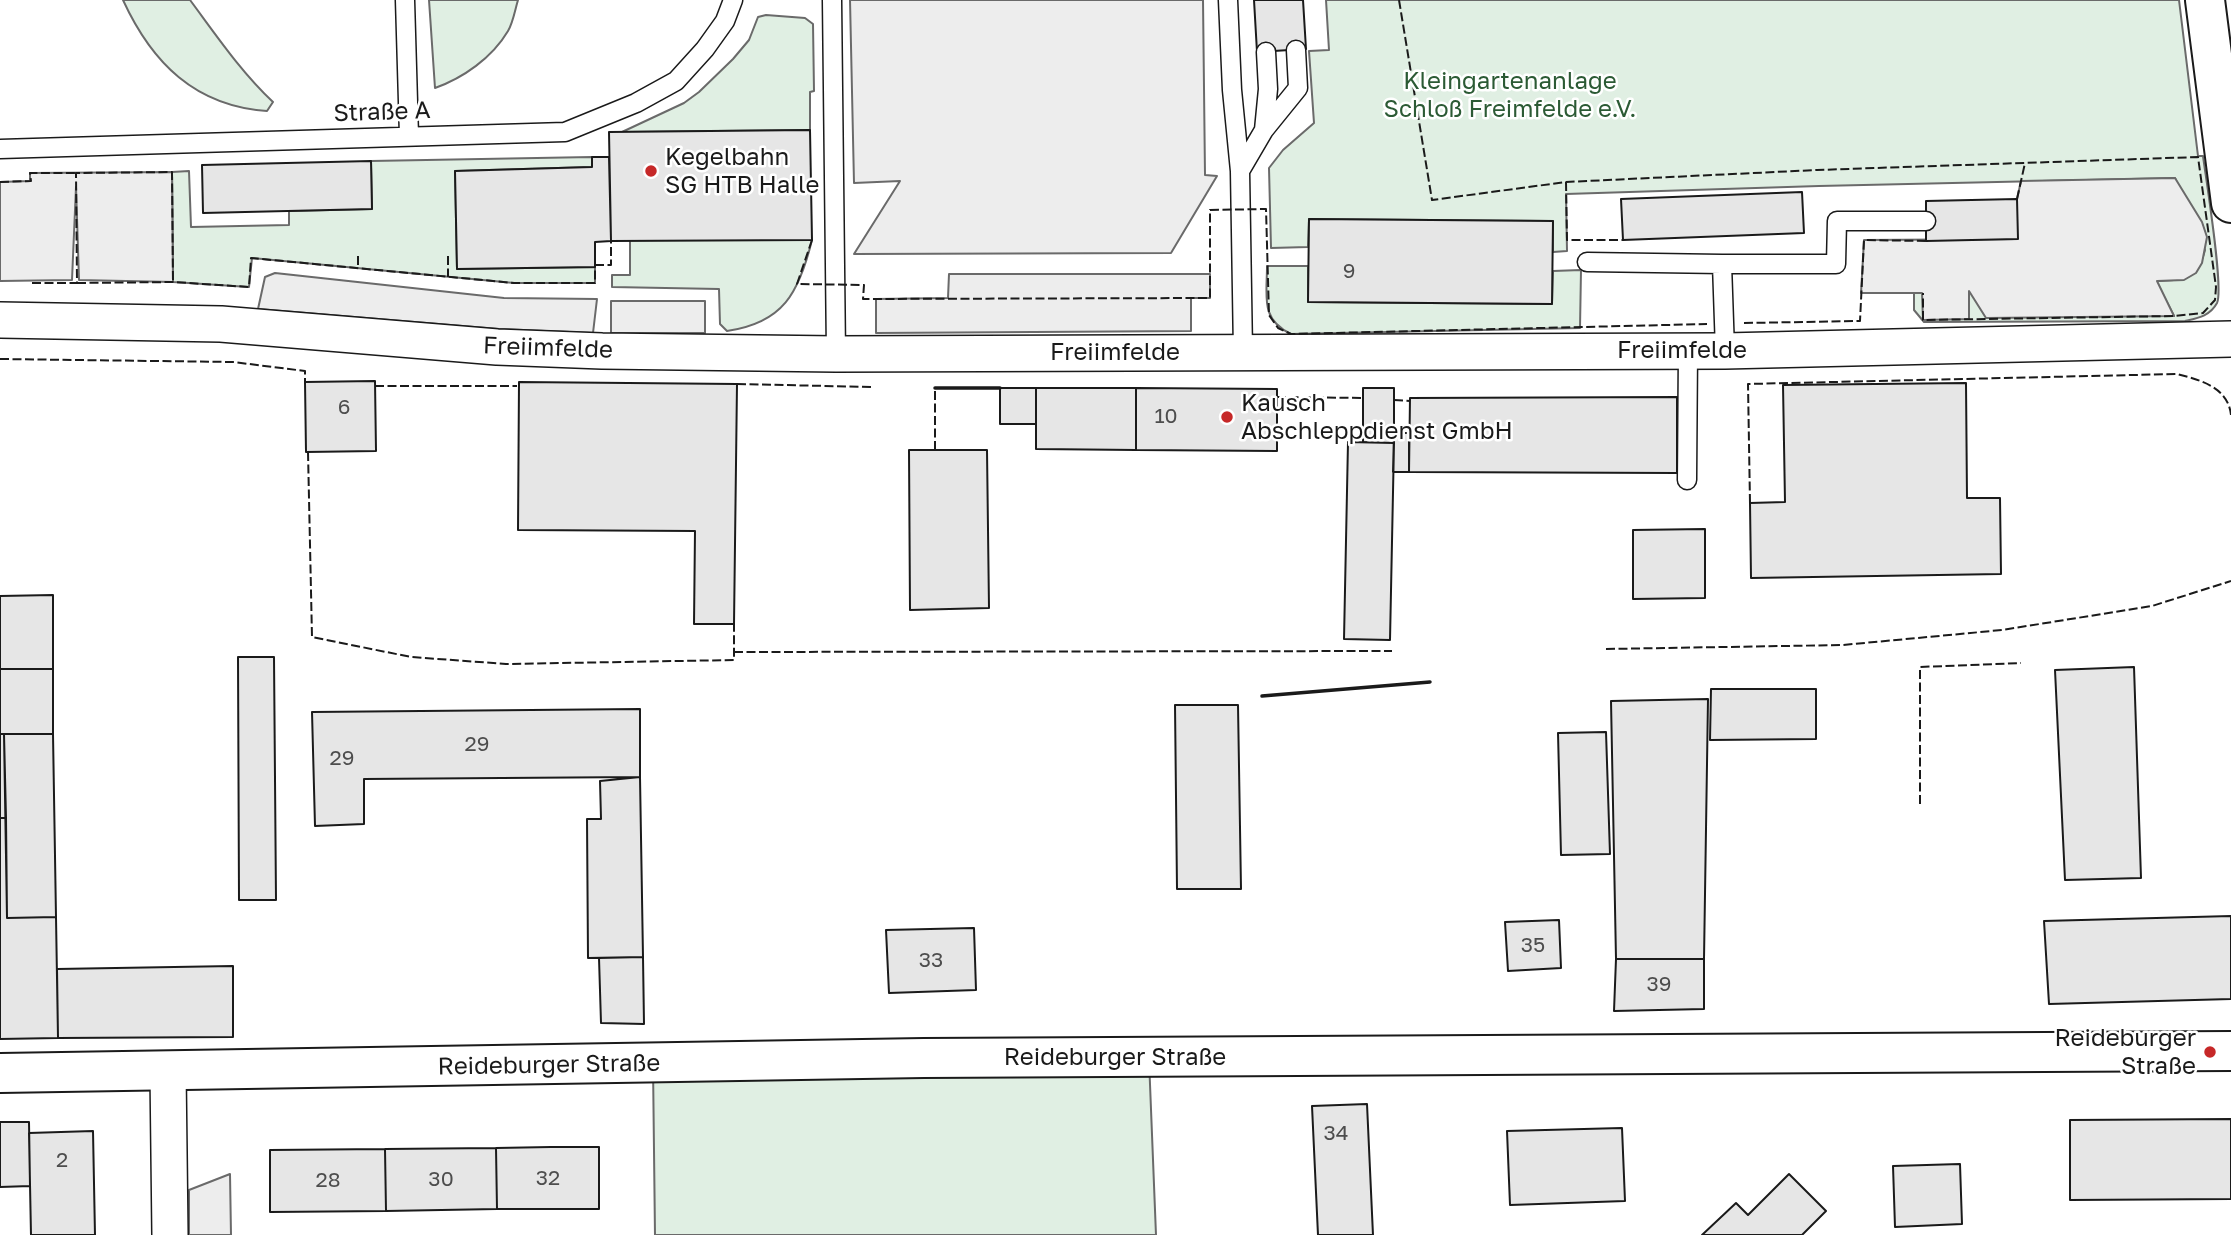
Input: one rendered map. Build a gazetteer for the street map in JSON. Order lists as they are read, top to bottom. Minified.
{"streets":{"street":["Freiimfelde","Reideburger Straße"],"lane":["Straße A"]},"parks":["Kleingartenanlage Schloß Freimfelde e.V."],"places":["Kegelbahn SG HTB Halle","Kausch Abschleppdienst GmbH","Reideburger Straße"],"house_numbers":["9","6","10","29","29","35","33","39","34","2","32","30","28"]}
